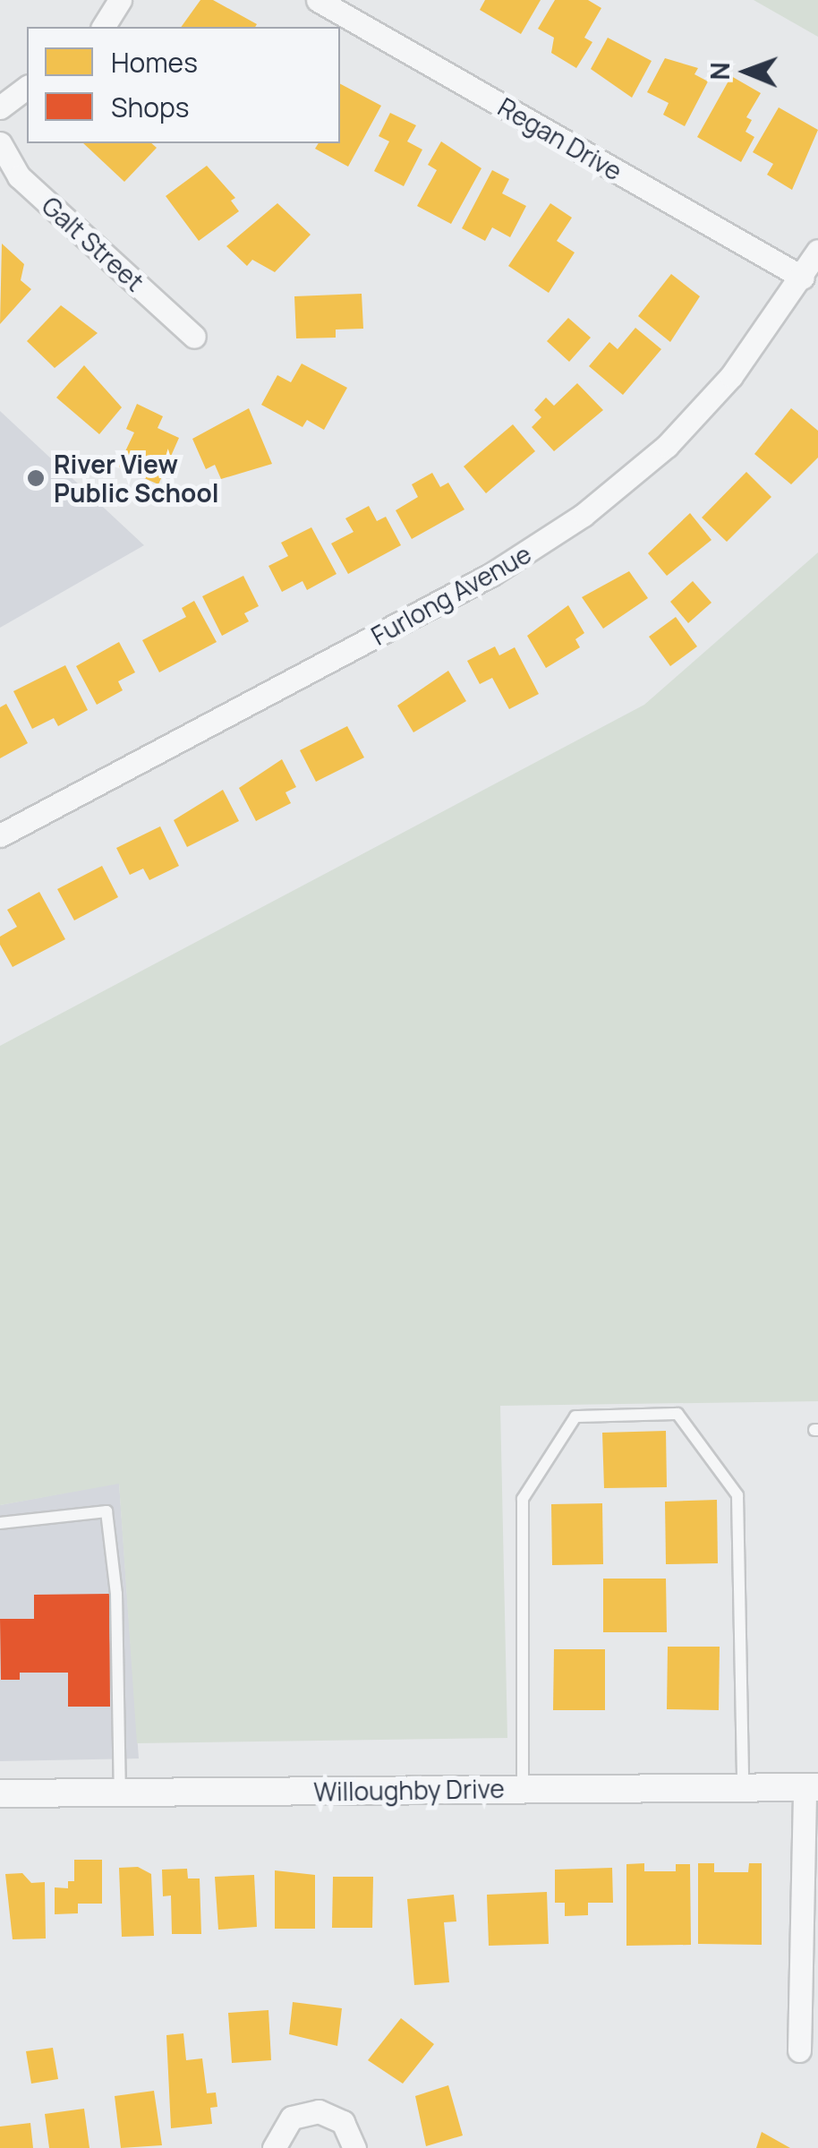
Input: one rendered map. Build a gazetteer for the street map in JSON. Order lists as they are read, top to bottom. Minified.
{"streets":{"street":["Regan Drive","Galt Street","Furlong Avenue","Willoughby Drive"]},"crossings":[["Regan Drive","Furlong Avenue"]],"places":["River View Public School"],"legend":["Homes","Shops"],"north":"left"}
